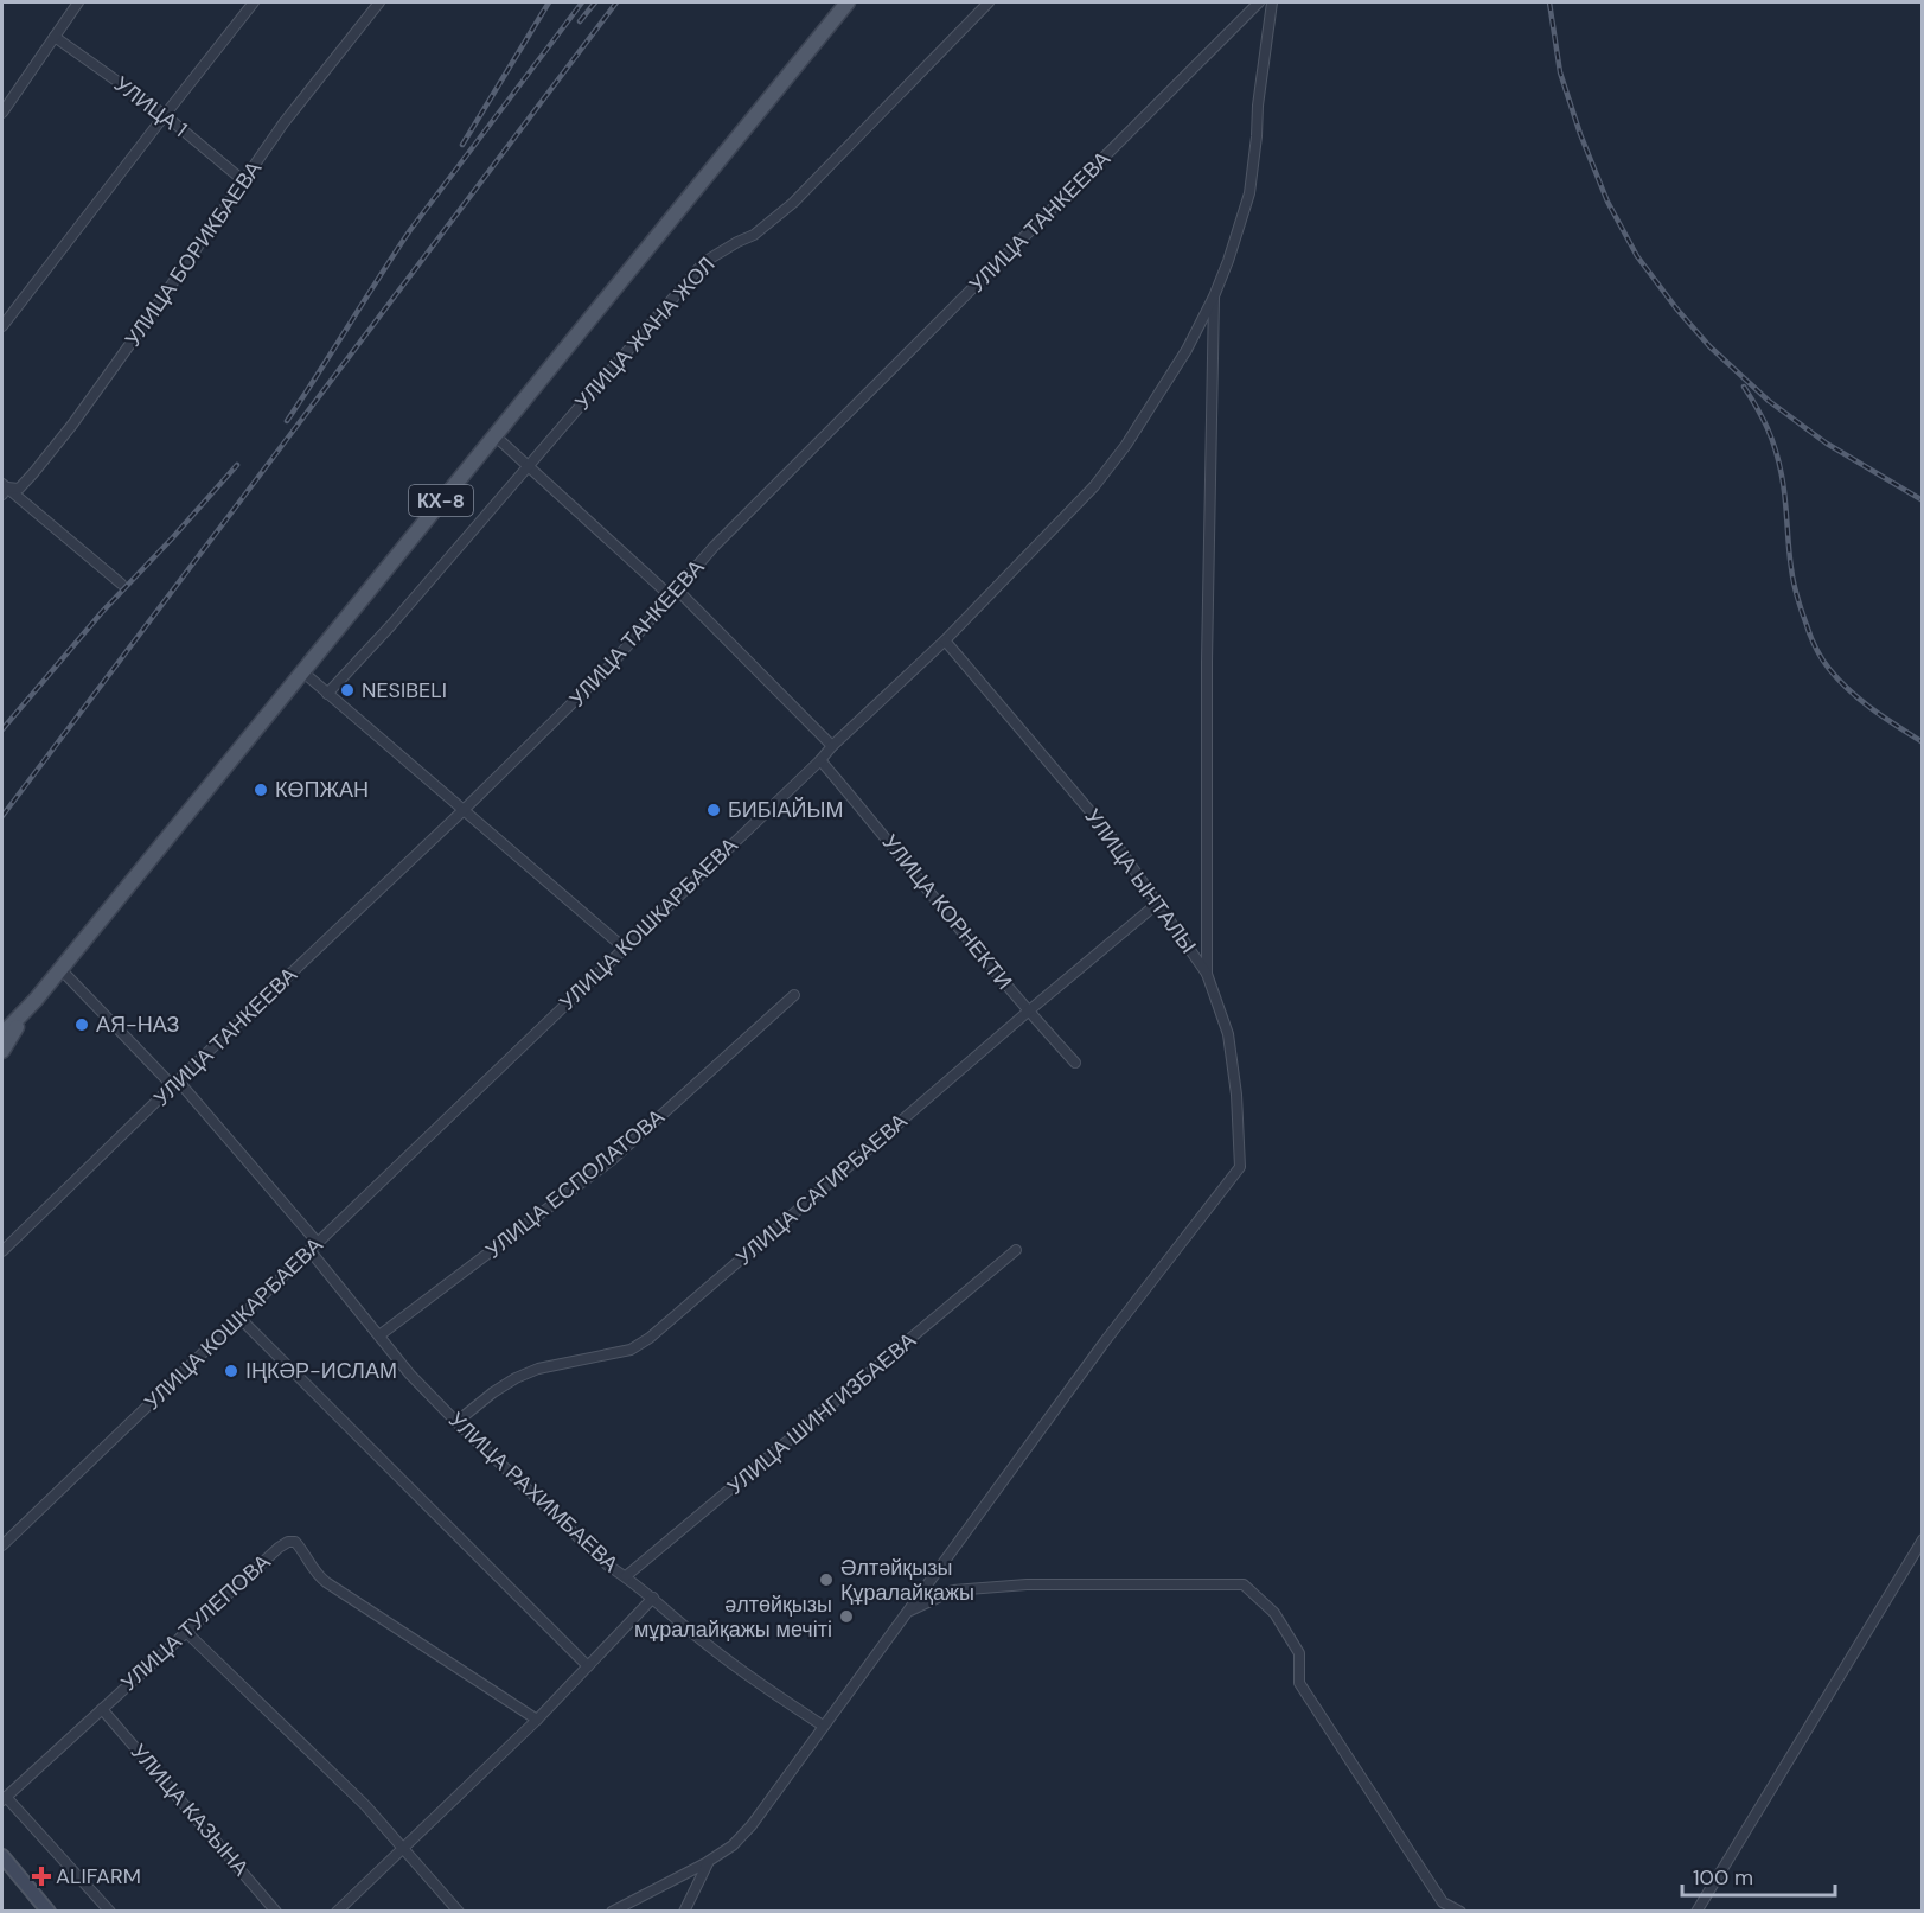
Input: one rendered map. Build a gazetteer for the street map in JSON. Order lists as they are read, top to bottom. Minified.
{"streets":{"main road":["КХ-8"],"street":["УЛИЦА 1","УЛИЦА ТАНКЕЕВА","УЛИЦА БОРИКБАЕВА","УЛИЦА ЖАНА ЖОЛ","УЛИЦА ЫНТАЛЫ","УЛИЦА КОРНЕКТИ","УЛИЦА КОШКАРБАЕВА","УЛИЦА ЕСПОЛАТОВА","УЛИЦА САГИРБАЕВА","УЛИЦА ШИНГИЗБАЕВА","УЛИЦА РАХИМБАЕВА","УЛИЦА ТУЛЕПОВА","УЛИЦА КАЗЫНА"]},"crossings":[["УЛИЦА 1","УЛИЦА БОРИКБАЕВА"],["УЛИЦА ЫНТАЛЫ","УЛИЦА КОШКАРБАЕВА"],["УЛИЦА ЫНТАЛЫ","УЛИЦА САГИРБАЕВА"],["УЛИЦА КОРНЕКТИ","УЛИЦА КОШКАРБАЕВА"],["УЛИЦА КОРНЕКТИ","УЛИЦА САГИРБАЕВА"],["УЛИЦА КОШКАРБАЕВА","УЛИЦА РАХИМБАЕВА"],["УЛИЦА ЕСПОЛАТОВА","УЛИЦА РАХИМБАЕВА"],["УЛИЦА САГИРБАЕВА","УЛИЦА РАХИМБАЕВА"],["УЛИЦА ШИНГИЗБАЕВА","УЛИЦА РАХИМБАЕВА"],["УЛИЦА ТУЛЕПОВА","УЛИЦА КАЗЫНА"]],"places":{"other":["NESIBELI","КӨПЖАН","БИБІАЙЫМ","АЯ-НАЗ","ІҢКӘР-ИСЛАМ","Әлтәйқызы Құралайқажы","әлтөйқызы мұралайқажы мечіті"],"health":["ALIFARM"]},"scale_bar":"100 m"}
